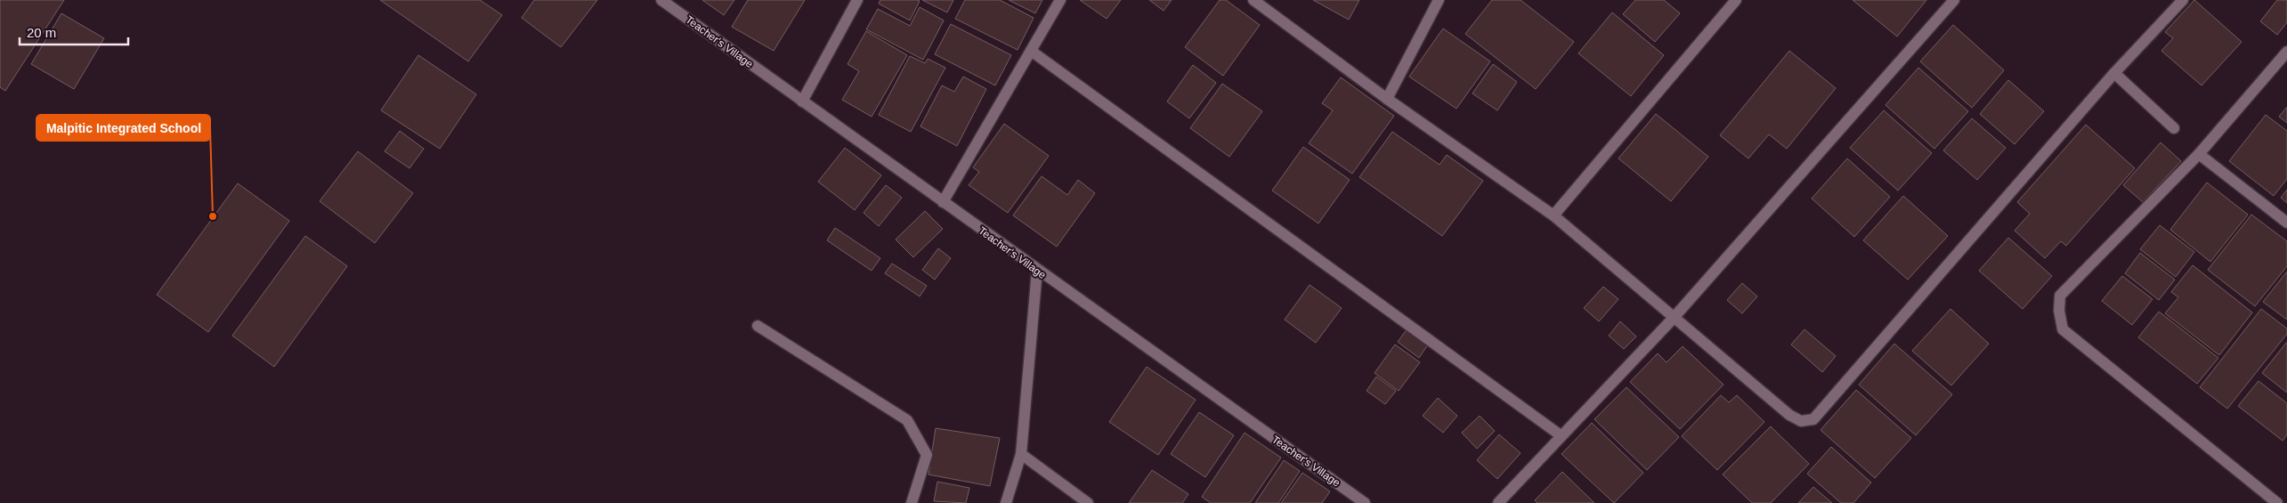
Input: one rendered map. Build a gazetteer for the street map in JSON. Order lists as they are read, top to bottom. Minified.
{"streets":{"street":["Teacher's Village"]},"places":["Malpitic Integrated School"],"scale_bar":"20 m"}
